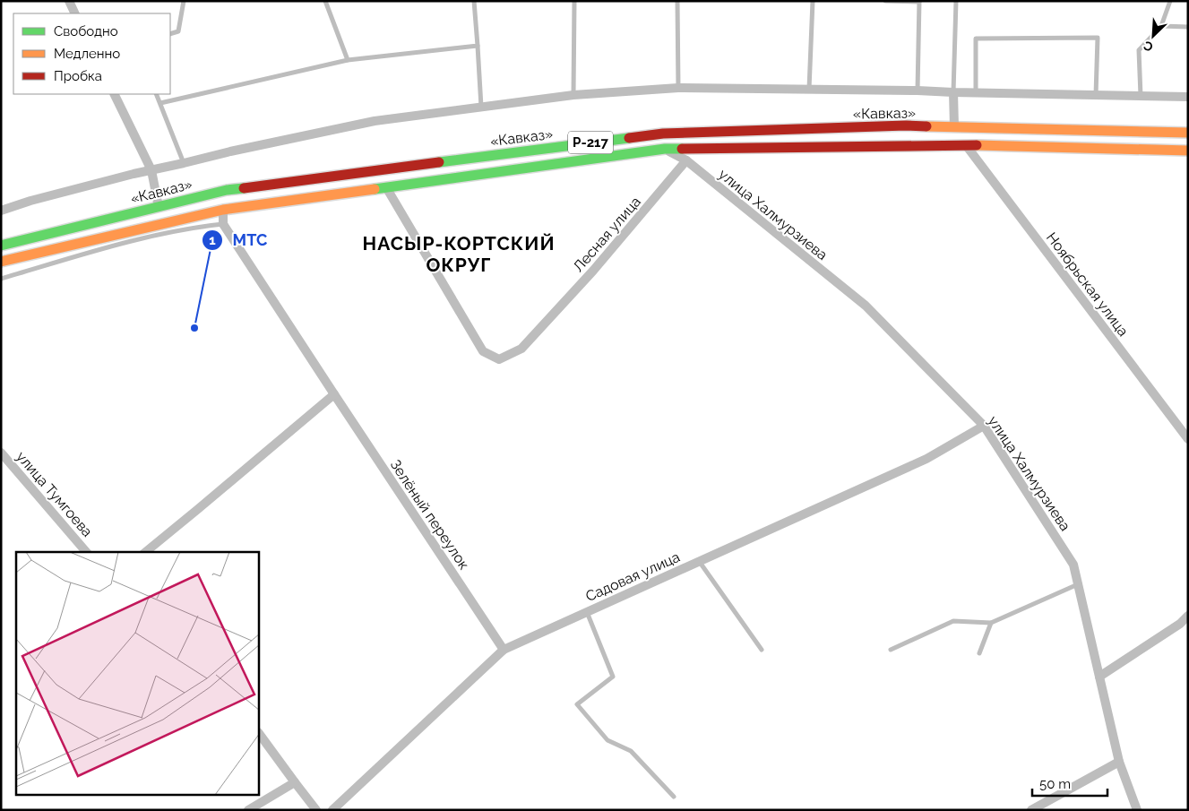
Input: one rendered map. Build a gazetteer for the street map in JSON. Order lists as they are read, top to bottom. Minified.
{"streets":{"highway":["«Кавказ»","Р-217"],"street":["улица Халмурзиева","Лесная улица","Ноябрьская улица","улица Тумгоева","Зелёный переулок","Садовая улица"]},"crossings":[["«Кавказ»","улица Халмурзиева"],["«Кавказ»","Лесная улица"],["«Кавказ»","Ноябрьская улица"],["«Кавказ»","Зелёный переулок"],["улица Халмурзиева","Лесная улица"],["улица Халмурзиева","Садовая улица"],["Зелёный переулок","Садовая улица"]],"districts":["НАСЫР-КОРТСКИЙ ОКРУГ"],"places":["МТС"],"legend":["Свободно","Медленно","Пробка"],"scale_bar":"50 m","north":"bottom left"}
